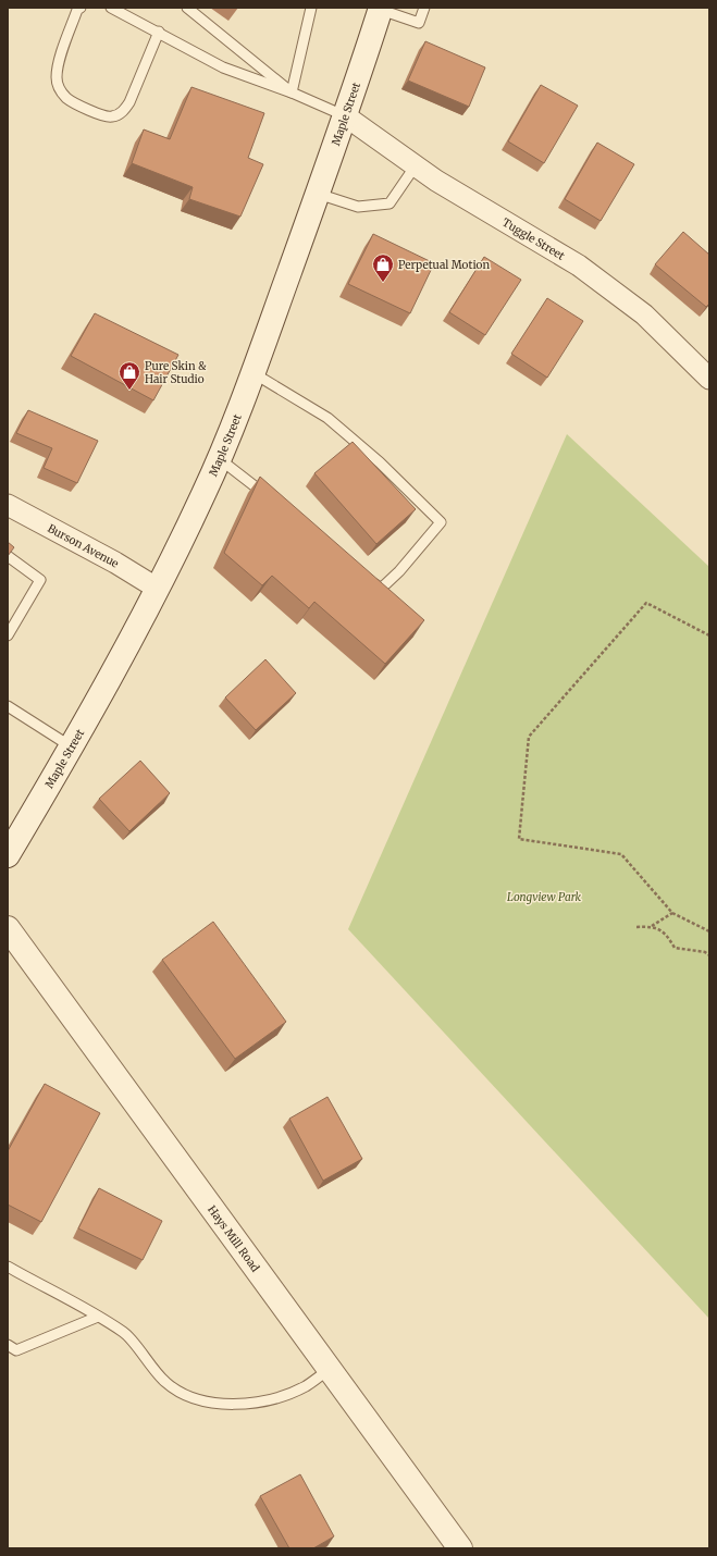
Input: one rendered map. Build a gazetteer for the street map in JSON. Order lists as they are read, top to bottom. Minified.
{"streets":{"main road":["Maple Street","Hays Mill Road"],"street":["Tuggle Street","Burson Avenue"]},"crossings":[["Maple Street","Tuggle Street"],["Maple Street","Burson Avenue"]],"parks":["Longview Park"],"places":{"shop":["Perpetual Motion","Pure Skin & Hair Studio"]}}
